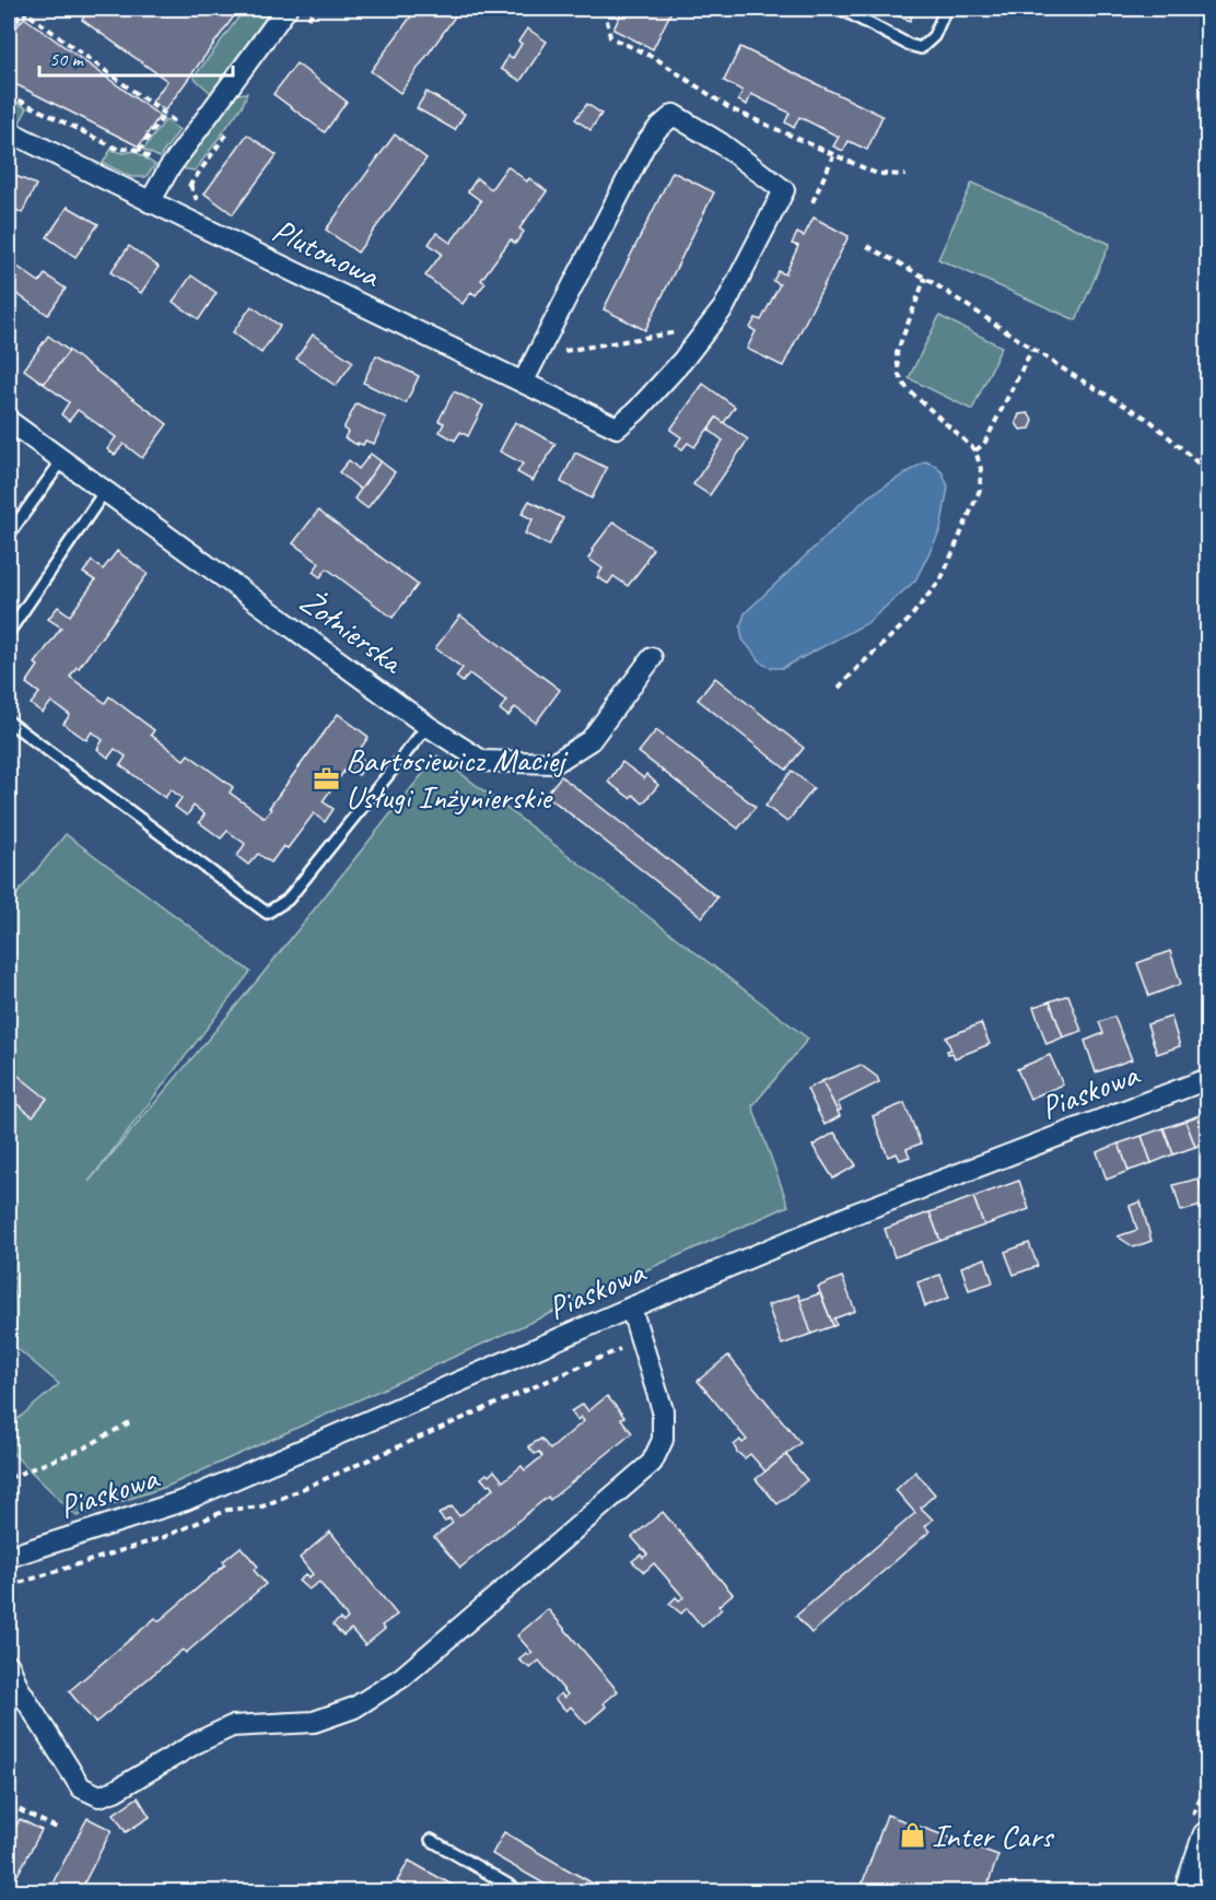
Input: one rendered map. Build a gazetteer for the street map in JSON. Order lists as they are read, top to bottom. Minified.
{"streets":{"street":["Plutonowa","Żołnierska","Piaskowa"]},"places":{"office":["Bartosiewicz Maciej Usługi Inżynierskie"],"shop":["Inter Cars"]},"scale_bar":"50 m"}
